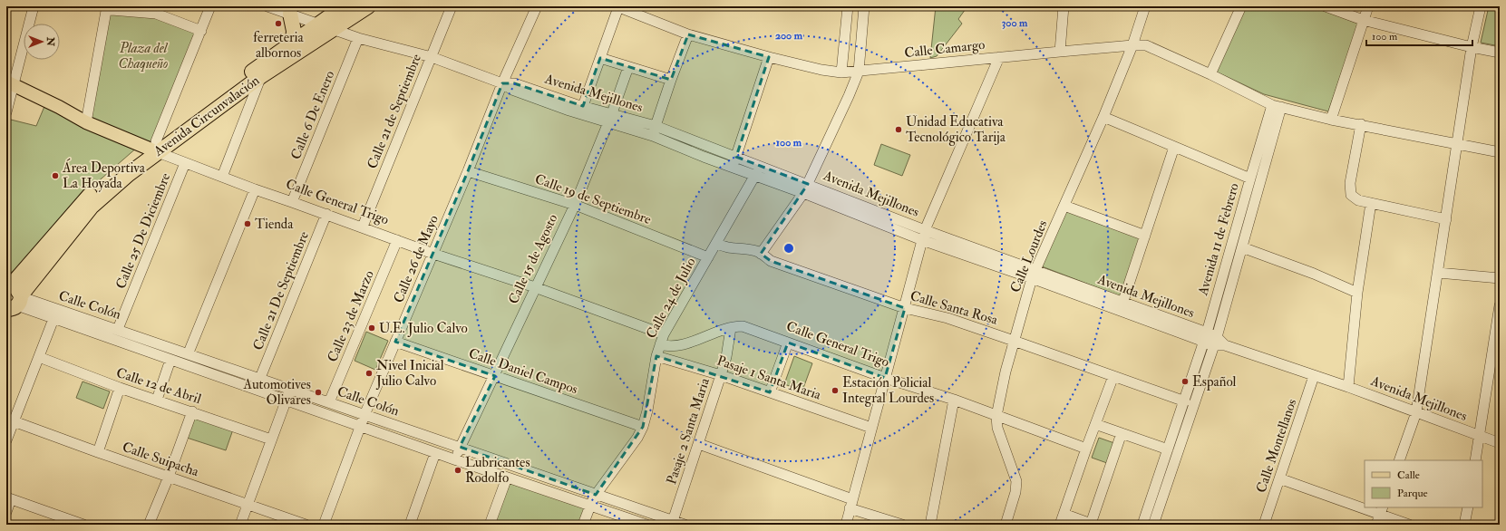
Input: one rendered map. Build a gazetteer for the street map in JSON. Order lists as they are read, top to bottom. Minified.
{"streets":{"highway":["Avenida Circunvalación"],"main road":["Calle General Trigo"],"street":["Calle Camargo","Avenida Mejillones","Calle 21 de Septiembre","Calle 6 De Enero","Calle 19 de Septiembre","Calle 25 De Diciembre","Avenida 11 de Febrero","Calle Lourdes","Calle 26 de Mayo","Calle 15 de Agosto","Calle 21 De Septiembre","Calle 24 de Julio","Calle Colón","Calle Santa Rosa","Calle 23 de Marzo","Calle Daniel Campos","Pasaje 1 Santa Maria","Calle 12 de Abril","Pasaje 2 Santa Maria","Calle Montellanos","Calle Suipacha"]},"crossings":[["Calle Camargo","Avenida 11 de Febrero"],["Calle Camargo","Calle Lourdes"],["Avenida Mejillones","Calle 21 de Septiembre"],["Avenida Mejillones","Calle 6 De Enero"],["Avenida Mejillones","Avenida Circunvalación"],["Avenida Mejillones","Avenida 11 de Febrero"],["Avenida Mejillones","Calle Lourdes"],["Avenida Mejillones","Calle 26 de Mayo"],["Avenida Mejillones","Calle 15 de Agosto"],["Avenida Mejillones","Calle 24 de Julio"],["Avenida Mejillones","Calle Montellanos"],["Calle 21 de Septiembre","Calle General Trigo"],["Calle 6 De Enero","Calle General Trigo"],["Avenida Circunvalación","Calle General Trigo"],["Avenida Circunvalación","Calle Colón"],["Calle 19 de Septiembre","Calle 26 de Mayo"],["Calle 19 de Septiembre","Calle 15 de Agosto"],["Calle 19 de Septiembre","Calle 24 de Julio"],["Calle General Trigo","Calle 25 De Diciembre"],["Calle General Trigo","Calle Lourdes"],["Calle General Trigo","Calle 26 de Mayo"],["Calle General Trigo","Calle 15 de Agosto"],["Calle General Trigo","Calle 21 De Septiembre"],["Calle General Trigo","Calle 24 de Julio"],["Calle General Trigo","Calle 23 de Marzo"],["Calle General Trigo","Pasaje 2 Santa Maria"],["Calle 25 De Diciembre","Calle Colón"],["Avenida 11 de Febrero","Calle Santa Rosa"],["Calle Lourdes","Calle Santa Rosa"],["Calle 26 de Mayo","Calle Colón"],["Calle 26 de Mayo","Calle Daniel Campos"],["Calle 15 de Agosto","Calle Colón"],["Calle 15 de Agosto","Calle Daniel Campos"],["Calle 21 De Septiembre","Calle Colón"],["Calle 24 de Julio","Calle Colón"],["Calle 24 de Julio","Calle Santa Rosa"],["Calle 24 de Julio","Calle Daniel Campos"],["Calle 24 de Julio","Pasaje 1 Santa Maria"],["Calle Colón","Calle 23 de Marzo"],["Calle Colón","Pasaje 2 Santa Maria"],["Pasaje 1 Santa Maria","Pasaje 2 Santa Maria"]],"parks":["Plaza del Chaqueño"],"places":["ferreteria albornos","Unidad Educativa Tecnológico Tarija","Área Deportiva La Hoyada","Tienda","U.E. Julio Calvo","Nivel Inicial Julio Calvo","Español","Estación Policial Integral Lourdes","Automotives Olivares","Lubricantes Rodolfo"],"legend":["Calle","Parque"],"scale_bar":"100 m","north":"right","rings":["300 m","200 m","100 m"]}
